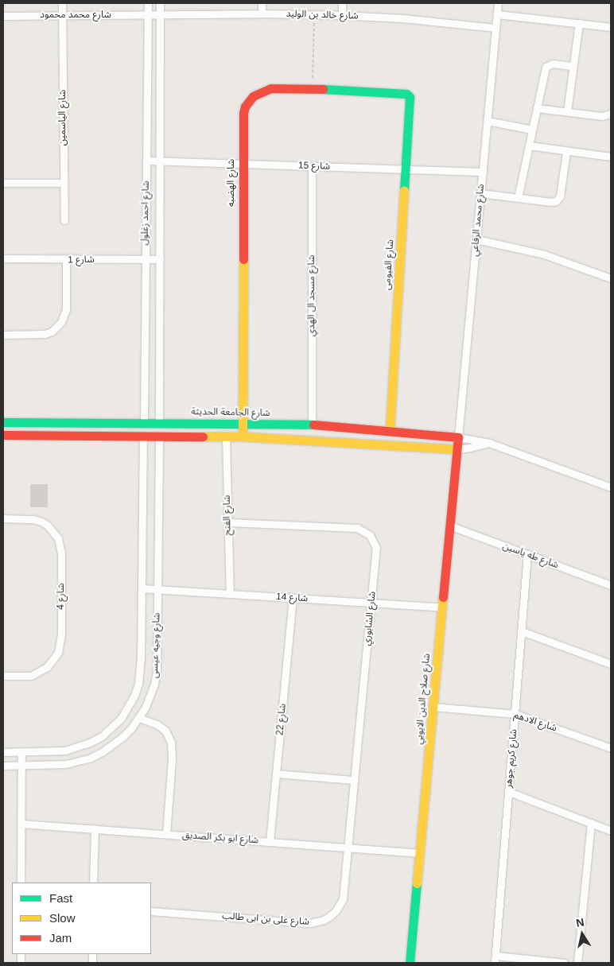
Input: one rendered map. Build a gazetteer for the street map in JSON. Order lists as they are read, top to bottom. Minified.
{"streets":{"street":["شارع محمد محمود","شارع خالد بن الوليد","شارع الياسمين","شارع 15","شارع الهضبه","شارع احمد زغلول","شارع محمد الرفاعي","شارع 1","شارع الفيومى","شارع مسجد ال الهدي","شارع الجامعة الحديثة","شارع الفتح","شارع طه ياسين","شارع 4","شارع 14","شارع الشابوري","شارع وجيه عيسى","شارع صلاح الدين الايوبي","شارع 22","شارع الادهم","شارع كريم جوهر","شارع ابو بكر الصديق","شارع على بن ابى طالب"]},"crossings":[["شارع محمد محمود","شارع خالد بن الوليد"],["شارع محمد محمود","شارع الياسمين"],["شارع محمد محمود","شارع احمد زغلول"],["شارع خالد بن الوليد","شارع احمد زغلول"],["شارع خالد بن الوليد","شارع محمد الرفاعي"],["شارع 15","شارع الهضبه"],["شارع 15","شارع احمد زغلول"],["شارع 15","شارع محمد الرفاعي"],["شارع 15","شارع الفيومى"],["شارع 15","شارع مسجد ال الهدي"],["شارع الهضبه","شارع الفيومى"],["شارع الهضبه","شارع الجامعة الحديثة"],["شارع احمد زغلول","شارع 1"],["شارع احمد زغلول","شارع الجامعة الحديثة"],["شارع محمد الرفاعي","شارع الجامعة الحديثة"],["شارع محمد الرفاعي","شارع صلاح الدين الايوبي"],["شارع الفيومى","شارع الجامعة الحديثة"],["شارع مسجد ال الهدي","شارع الجامعة الحديثة"],["شارع الجامعة الحديثة","شارع صلاح الدين الايوبي"],["شارع الفتح","شارع 14"],["شارع الفتح","شارع الشابوري"],["شارع طه ياسين","شارع صلاح الدين الايوبي"],["شارع طه ياسين","شارع كريم جوهر"],["شارع 14","شارع الشابوري"],["شارع 14","شارع وجيه عيسى"],["شارع 14","شارع صلاح الدين الايوبي"],["شارع 14","شارع 22"],["شارع الشابوري","شارع ابو بكر الصديق"],["شارع الشابوري","شارع على بن ابى طالب"],["شارع صلاح الدين الايوبي","شارع الادهم"],["شارع صلاح الدين الايوبي","شارع ابو بكر الصديق"],["شارع 22","شارع ابو بكر الصديق"],["شارع الادهم","شارع كريم جوهر"],["شارع ابو بكر الصديق","شارع على بن ابى طالب"]],"legend":["Fast","Slow","Jam"],"north":"top"}
